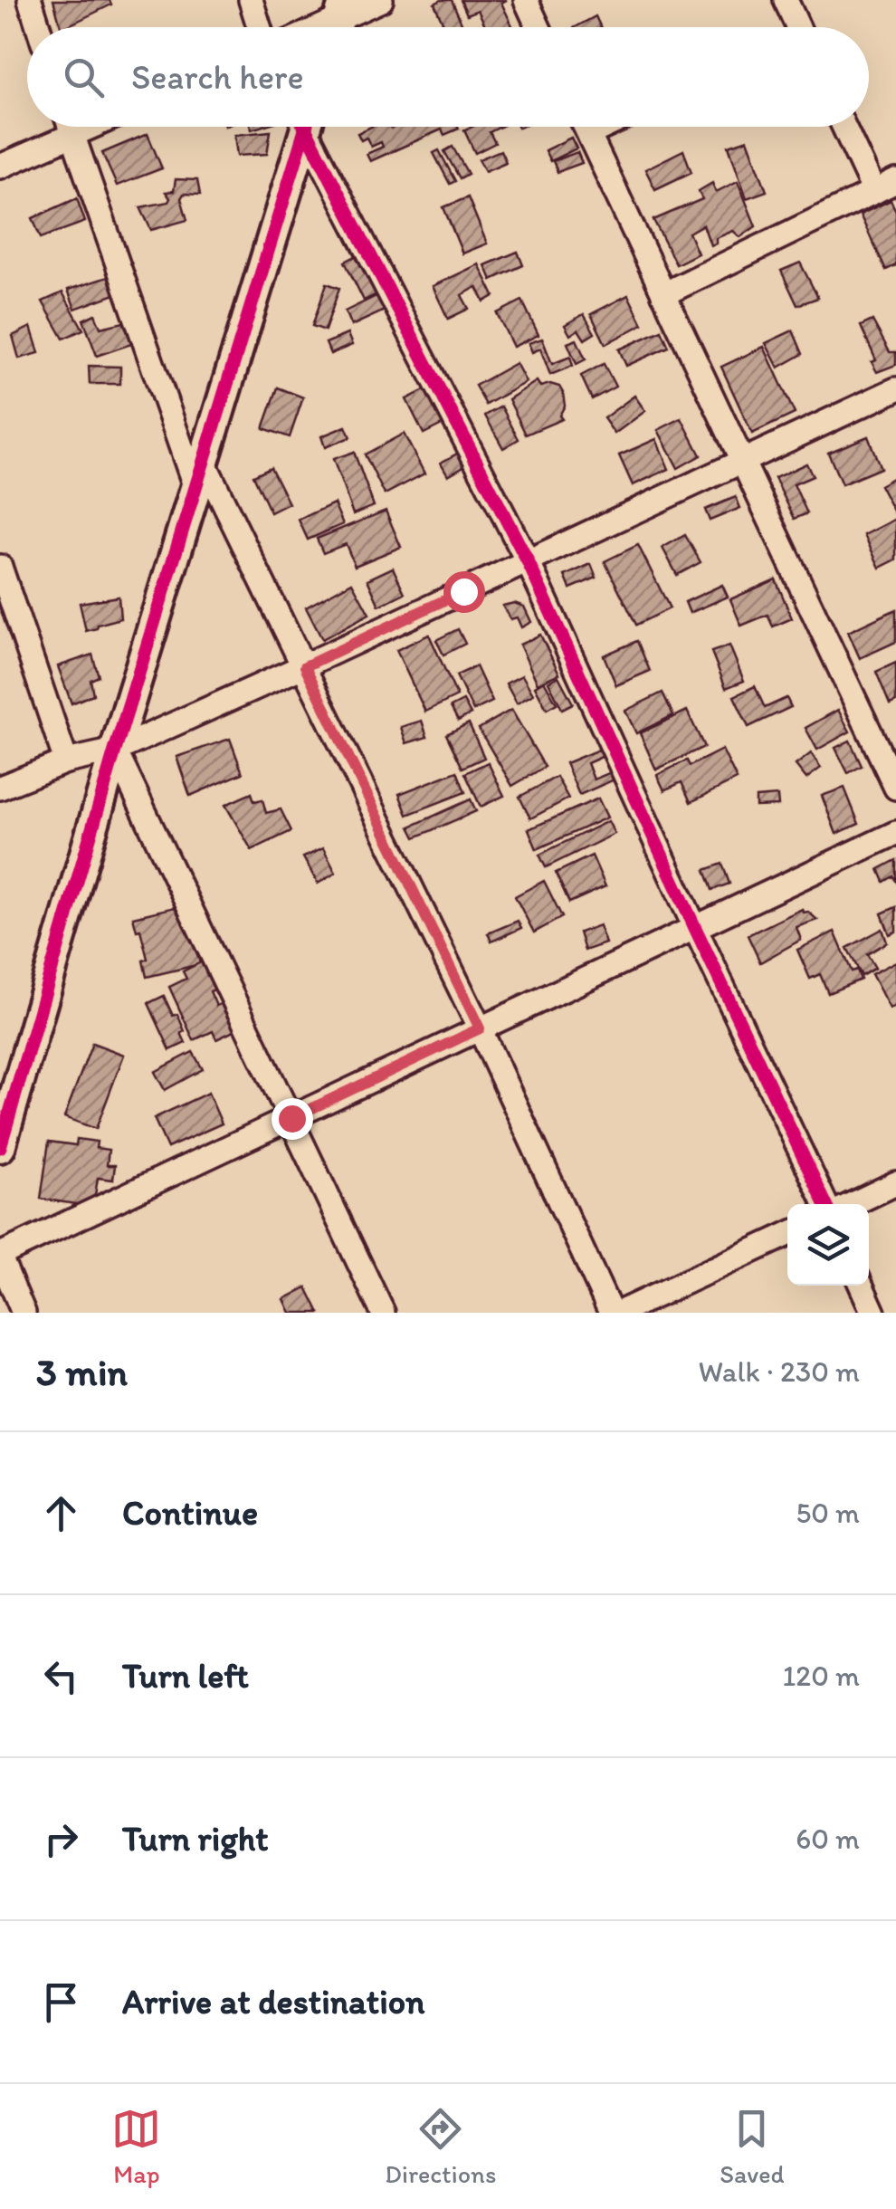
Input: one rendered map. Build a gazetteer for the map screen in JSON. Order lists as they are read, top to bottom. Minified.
{"page":{"search":"Search here","heading":["3 min","Walk · 230 m"],"list":[["Continue","50 m"],["Turn left","120 m"],["Turn right","60 m"],"Arrive at destination"],"nav":["Map","Directions","Saved"]}}
